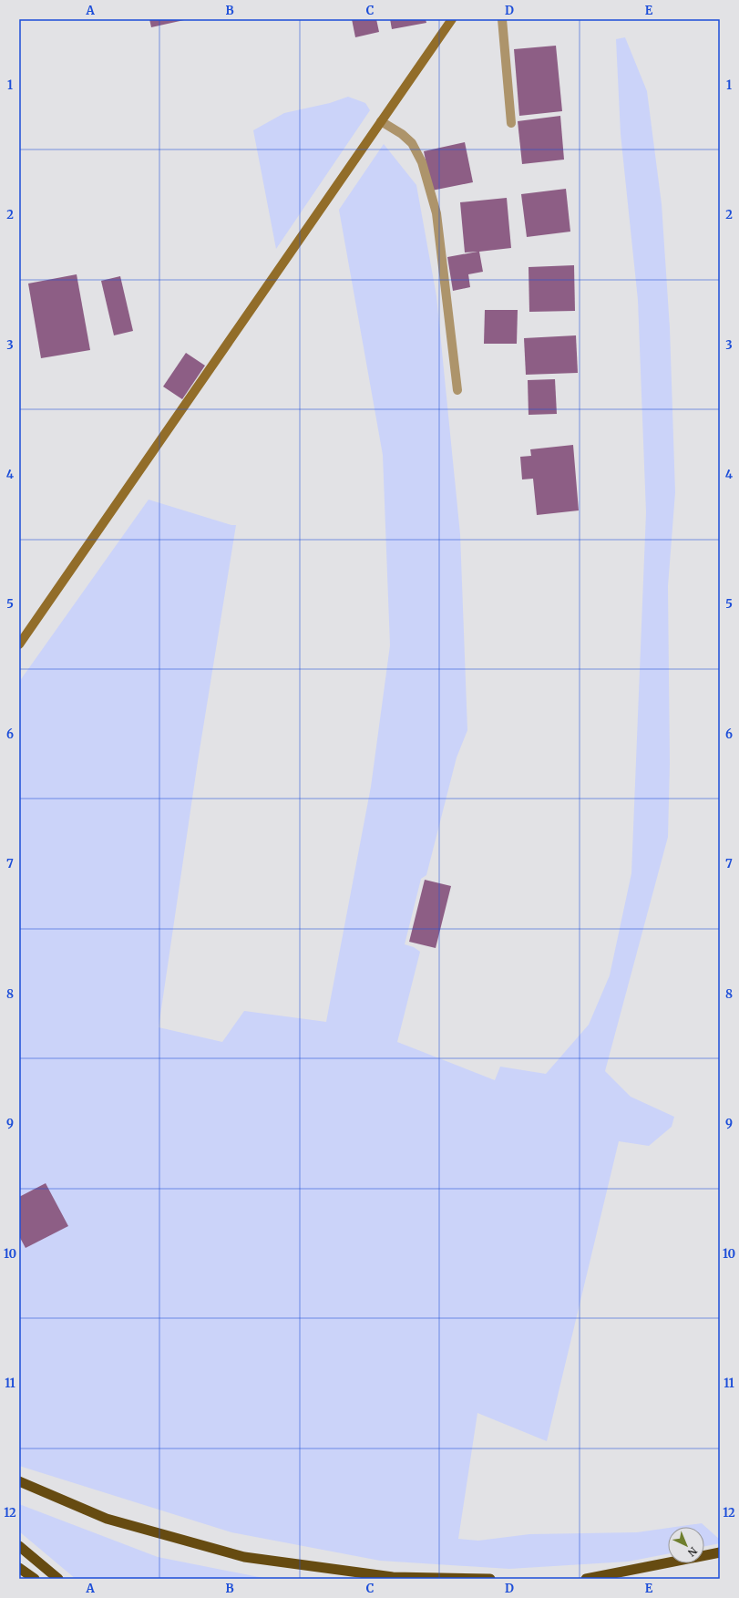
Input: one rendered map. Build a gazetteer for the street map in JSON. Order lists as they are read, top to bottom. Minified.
{"north":"bottom right","grid":{"columns":["A","B","C","D","E"],"rows":["1","2","3","4","5","6","7","8","9","10","11","12"]}}
